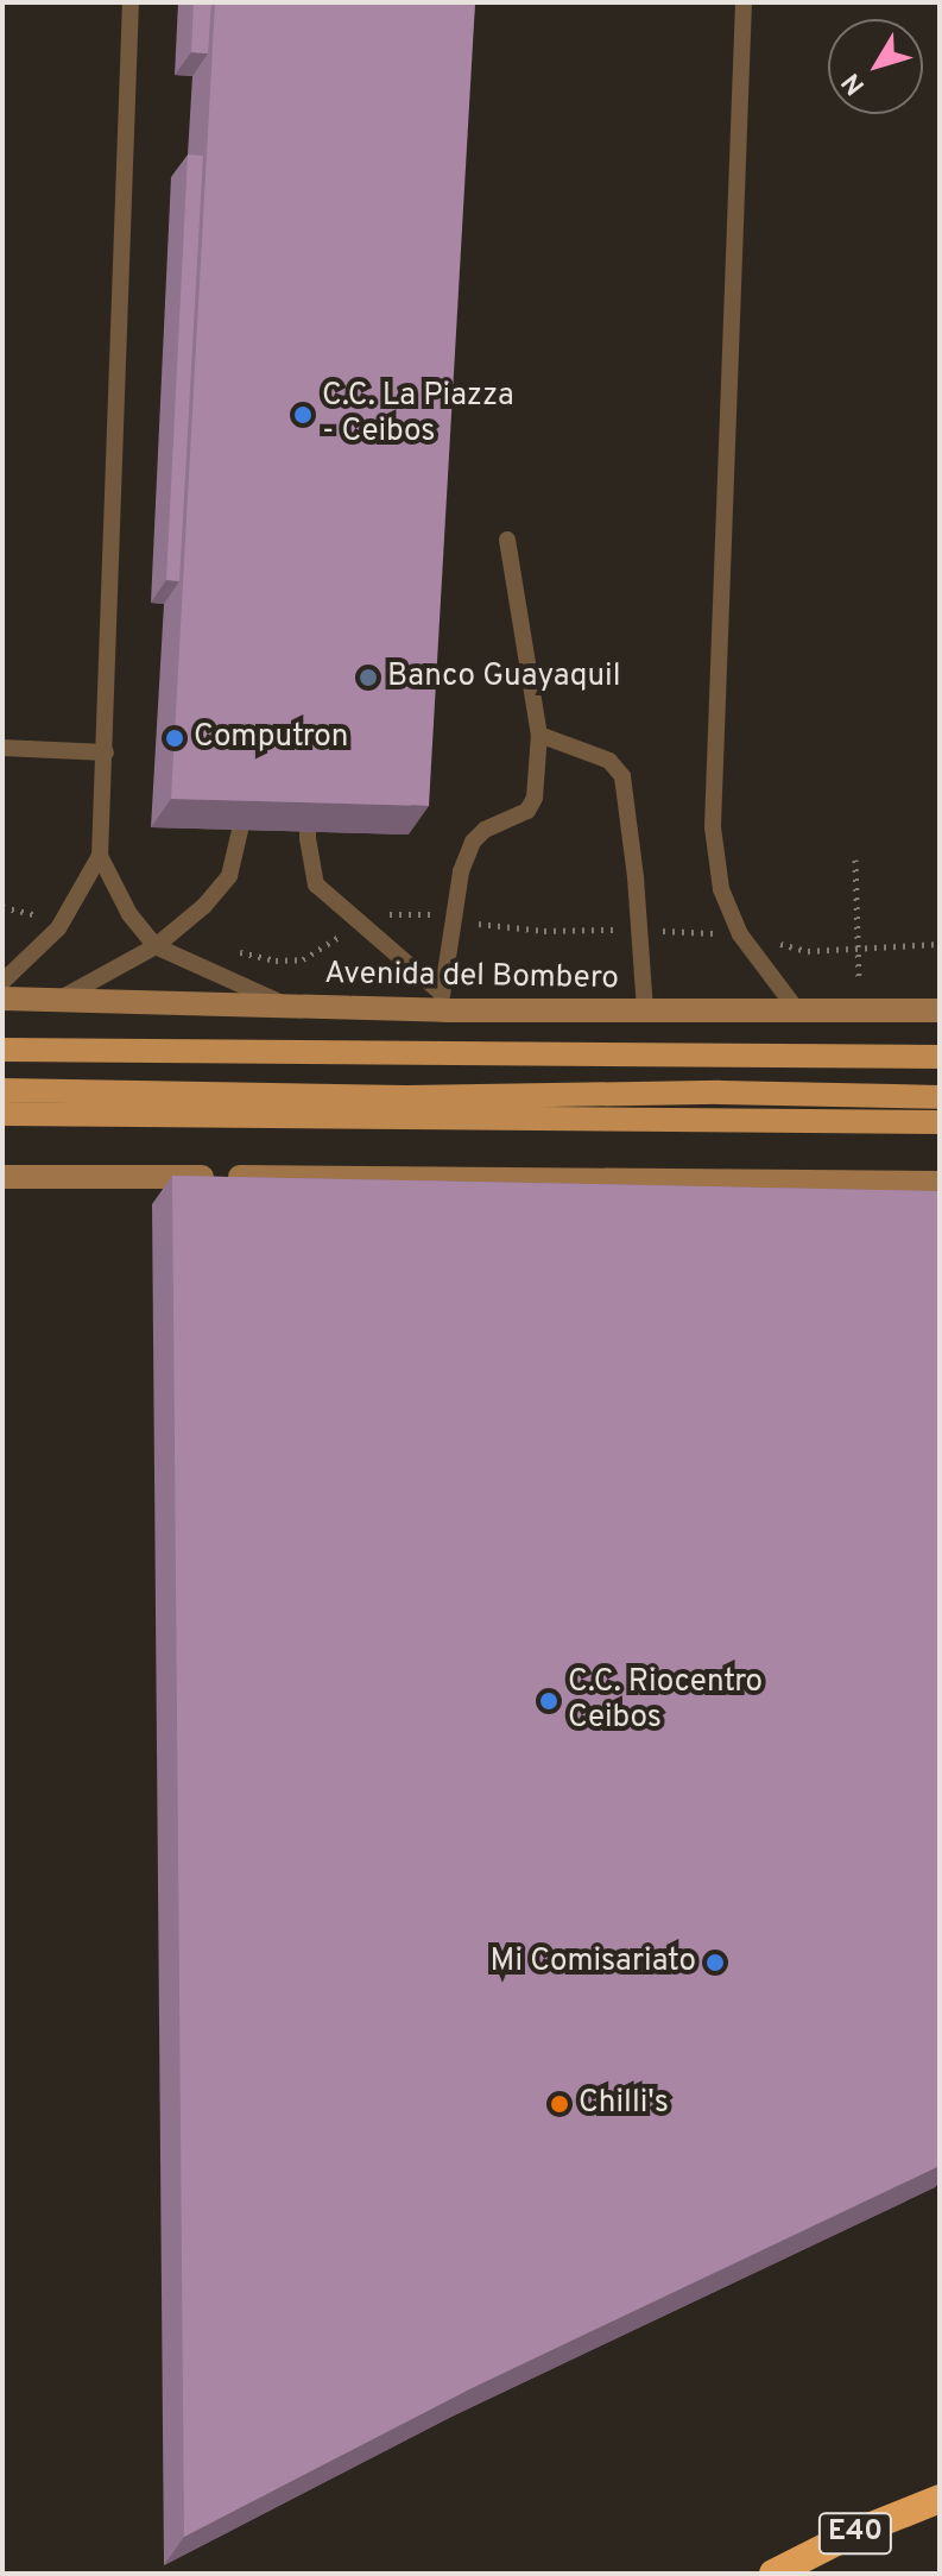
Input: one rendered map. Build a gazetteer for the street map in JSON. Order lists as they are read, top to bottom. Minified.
{"streets":{"highway":["E40"],"main road":["Avenida del Bombero"]},"places":["C.C. La Piazza - Ceibos","Banco Guayaquil","Computron","C.C. Riocentro Ceibos","Mi Comisariato","Chilli's"],"north":"bottom left"}
